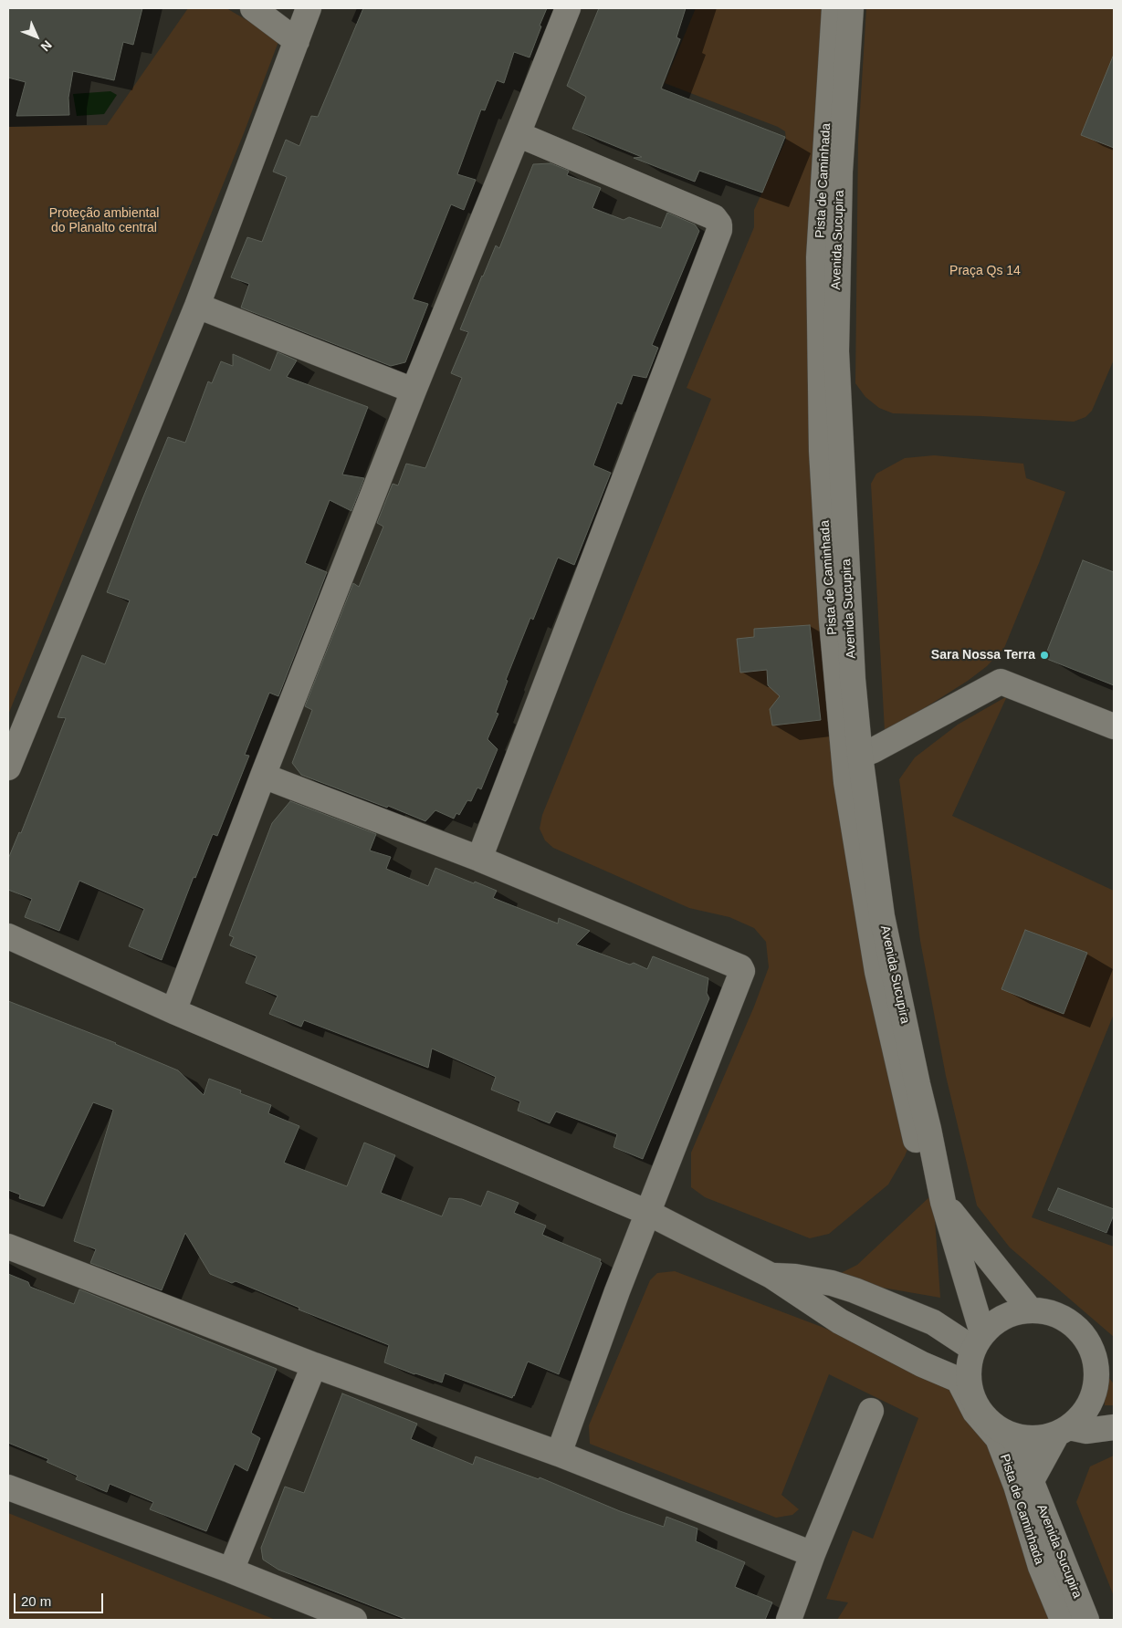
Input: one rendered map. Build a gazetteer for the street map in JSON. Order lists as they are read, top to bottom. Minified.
{"streets":{"street":["Pista de Caminhada","Avenida Sucupira"]},"crossings":[["Pista de Caminhada","Avenida Sucupira"]],"parks":["Proteção ambiental do Planalto central","Praça Qs 14"],"places":["Sara Nossa Terra"],"scale_bar":"20 m","north":"bottom right"}
